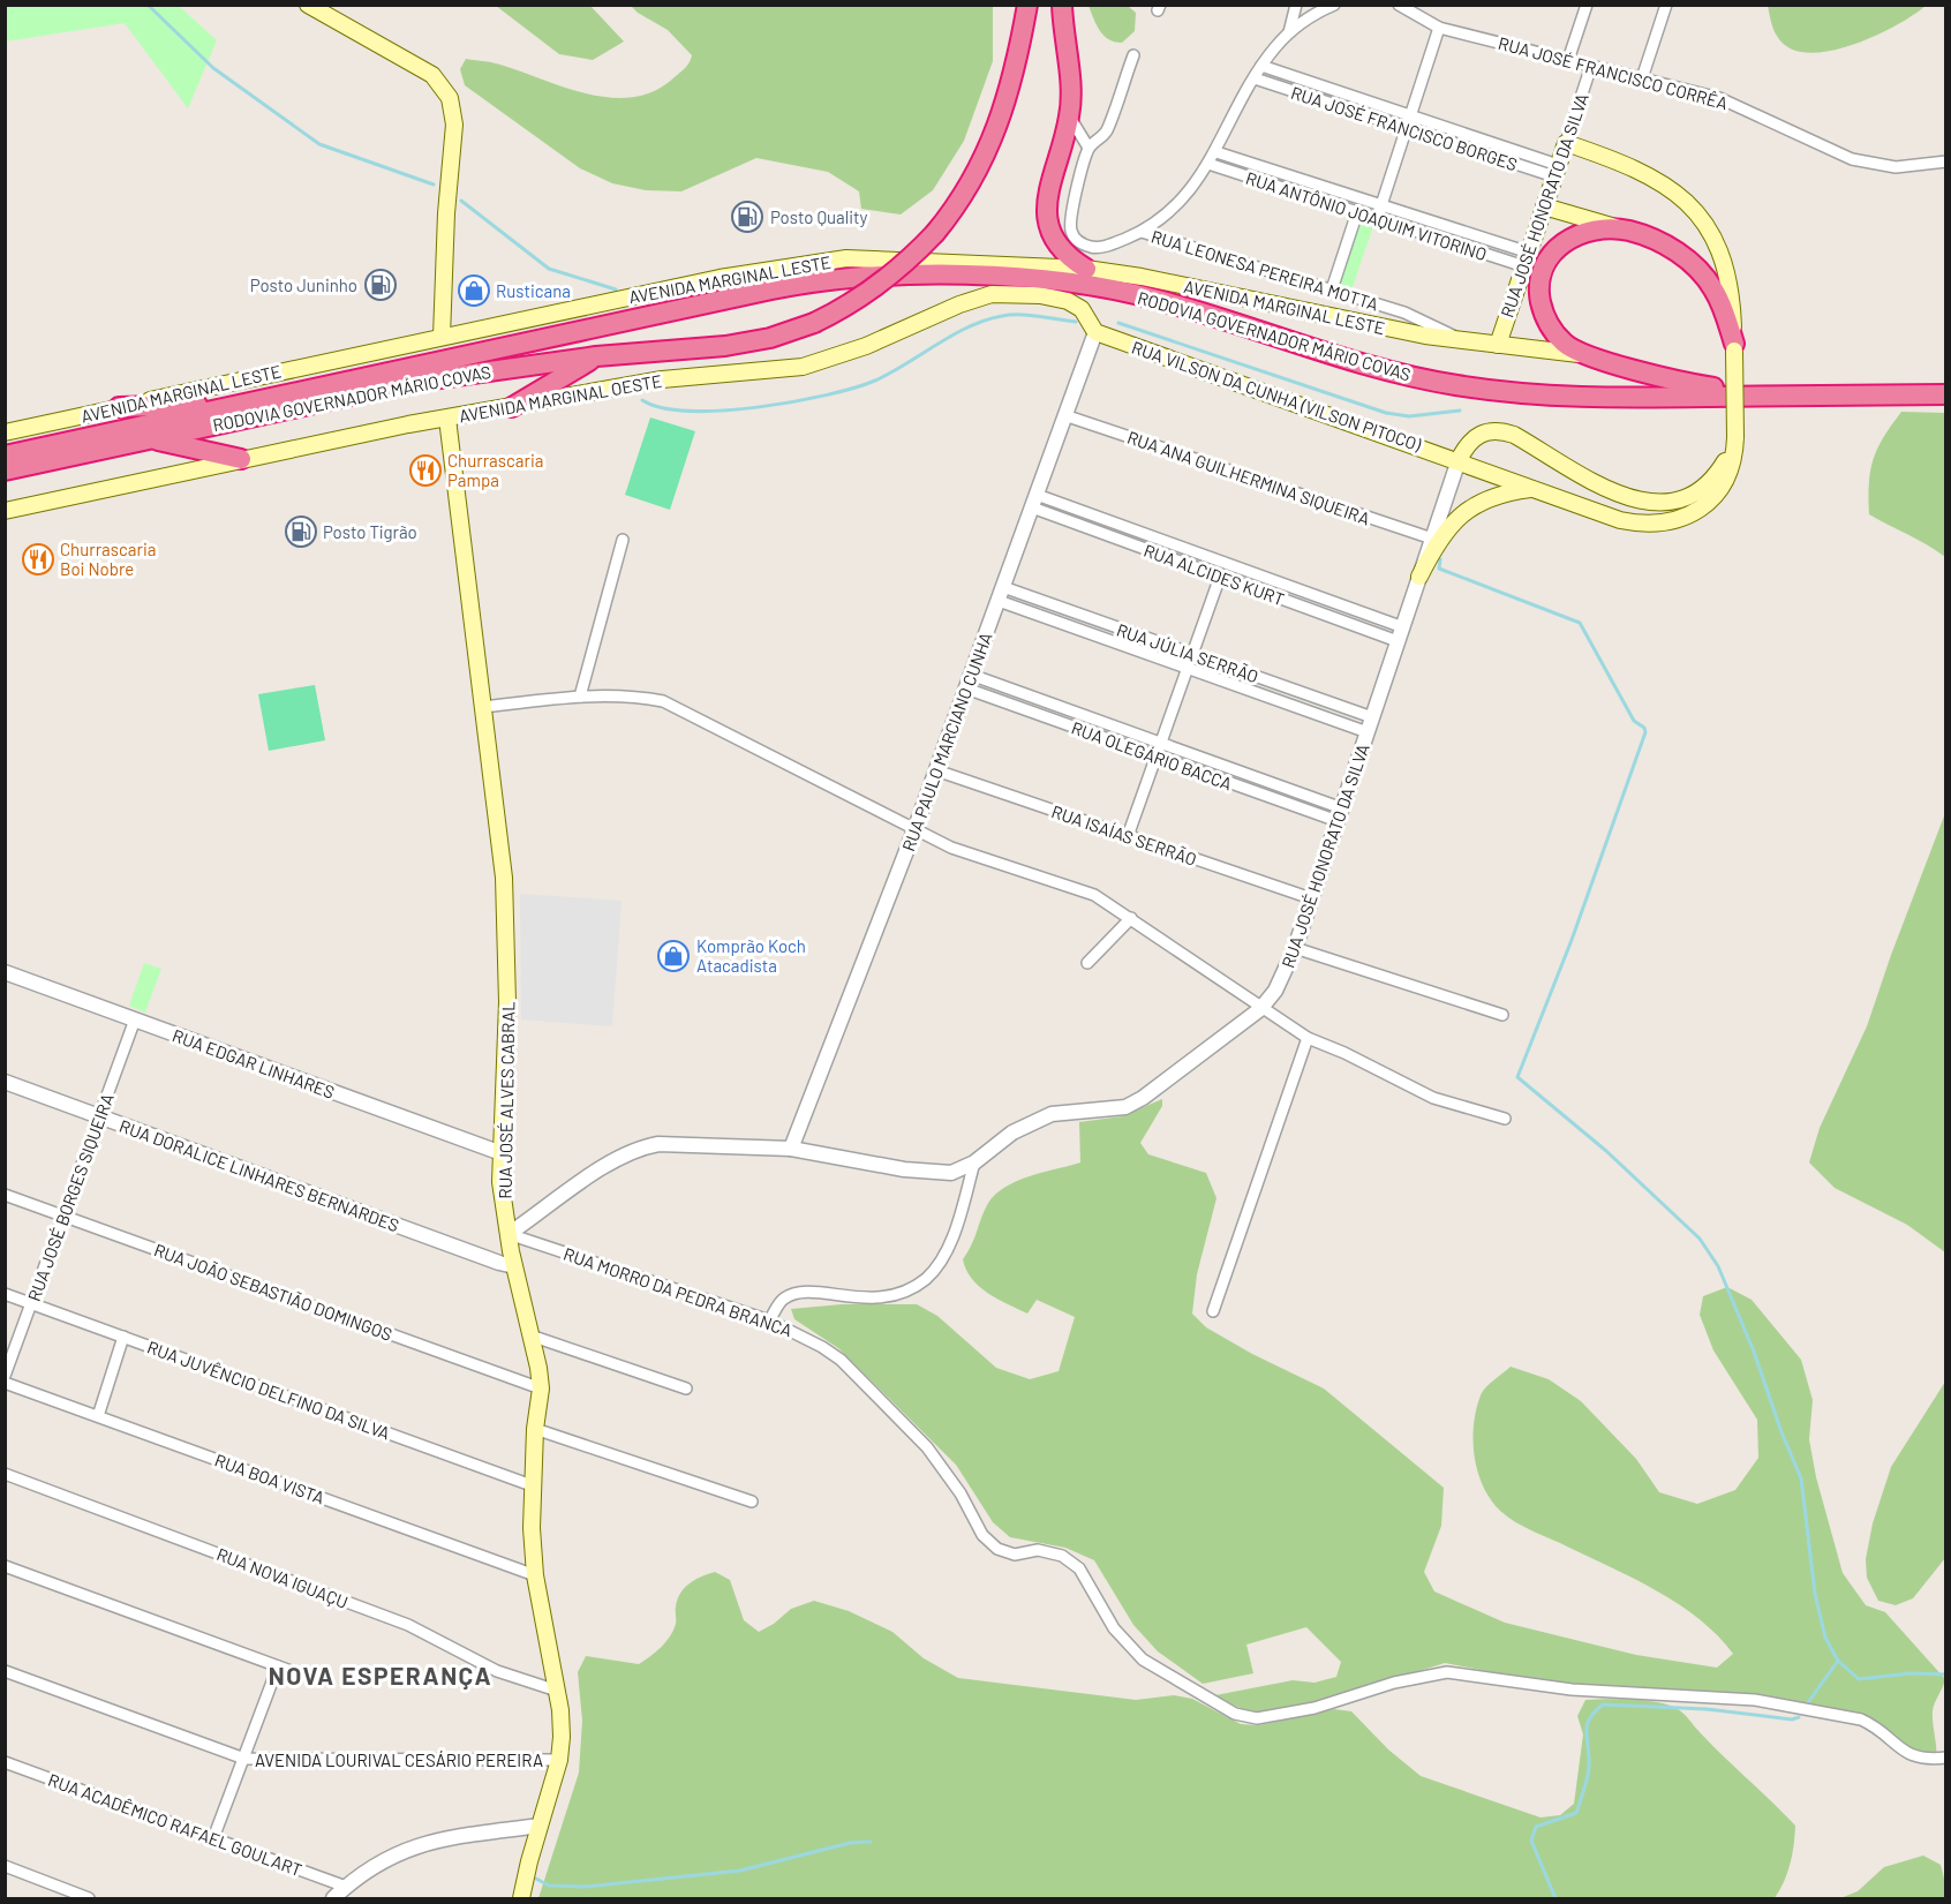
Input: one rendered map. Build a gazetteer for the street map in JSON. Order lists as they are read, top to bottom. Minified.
{"streets":{"highway":["RODOVIA GOVERNADOR MÁRIO COVAS"],"main road":["RUA JOSÉ HONORATO DA SILVA","AVENIDA MARGINAL LESTE","RUA VILSON DA CUNHA (VILSON PITOCO)","AVENIDA MARGINAL OESTE","RUA JOSÉ ALVES CABRAL"],"street":["RUA JOSÉ FRANCISCO CORRÊA","RUA JOSÉ FRANCISCO BORGES","RUA ANTÔNIO JOAQUIM VITORINO","RUA LEONESA PEREIRA MOTTA","RUA ANA GUILHERMINA SIQUEIRA","RUA ALCIDES KURT","RUA JÚLIA SERRÃO","RUA PAULO MARCIANO CUNHA","RUA OLEGÁRIO BACCA","RUA ISAÍAS SERRÃO","RUA EDGAR LINHARES","RUA DORALICE LINHARES BERNARDES","RUA JOSÉ BORGES SIQUEIRA","RUA JOÃO SEBASTIÃO DOMINGOS","RUA MORRO DA PEDRA BRANCA","RUA JUVÊNCIO DELFINO DA SILVA","RUA BOA VISTA","RUA NOVA IGUAÇU","AVENIDA LOURIVAL CESÁRIO PEREIRA","RUA ACADÊMICO RAFAEL GOULART"]},"crossings":[["RUA JOSÉ FRANCISCO CORRÊA","RUA JOSÉ HONORATO DA SILVA"],["RUA JOSÉ FRANCISCO BORGES","RUA JOSÉ HONORATO DA SILVA"],["RUA JOSÉ HONORATO DA SILVA","RUA ANTÔNIO JOAQUIM VITORINO"],["RUA JOSÉ HONORATO DA SILVA","AVENIDA MARGINAL LESTE"],["RUA JOSÉ HONORATO DA SILVA","RUA ALCIDES KURT"],["RUA JOSÉ HONORATO DA SILVA","RUA JÚLIA SERRÃO"],["RUA JOSÉ HONORATO DA SILVA","RUA PAULO MARCIANO CUNHA"],["RUA JOSÉ HONORATO DA SILVA","RUA OLEGÁRIO BACCA"],["RUA JOSÉ HONORATO DA SILVA","RUA ISAÍAS SERRÃO"],["RUA JOSÉ HONORATO DA SILVA","RUA JOSÉ ALVES CABRAL"],["RUA JOSÉ HONORATO DA SILVA","RUA MORRO DA PEDRA BRANCA"],["RUA LEONESA PEREIRA MOTTA","AVENIDA MARGINAL LESTE"],["RUA VILSON DA CUNHA (VILSON PITOCO)","AVENIDA MARGINAL OESTE"],["RUA VILSON DA CUNHA (VILSON PITOCO)","RUA PAULO MARCIANO CUNHA"],["AVENIDA MARGINAL OESTE","RUA PAULO MARCIANO CUNHA"],["AVENIDA MARGINAL OESTE","RUA JOSÉ ALVES CABRAL"],["RUA ANA GUILHERMINA SIQUEIRA","RUA PAULO MARCIANO CUNHA"],["RUA ALCIDES KURT","RUA PAULO MARCIANO CUNHA"],["RUA JÚLIA SERRÃO","RUA PAULO MARCIANO CUNHA"],["RUA PAULO MARCIANO CUNHA","RUA OLEGÁRIO BACCA"],["RUA PAULO MARCIANO CUNHA","RUA ISAÍAS SERRÃO"],["RUA EDGAR LINHARES","RUA JOSÉ ALVES CABRAL"],["RUA EDGAR LINHARES","RUA JOSÉ BORGES SIQUEIRA"],["RUA JOSÉ ALVES CABRAL","RUA DORALICE LINHARES BERNARDES"],["RUA JOSÉ ALVES CABRAL","RUA JOÃO SEBASTIÃO DOMINGOS"],["RUA JOSÉ ALVES CABRAL","RUA MORRO DA PEDRA BRANCA"],["RUA JOSÉ ALVES CABRAL","RUA JUVÊNCIO DELFINO DA SILVA"],["RUA JOSÉ ALVES CABRAL","RUA BOA VISTA"],["RUA JOSÉ ALVES CABRAL","RUA NOVA IGUAÇU"],["RUA JOSÉ ALVES CABRAL","AVENIDA LOURIVAL CESÁRIO PEREIRA"],["RUA DORALICE LINHARES BERNARDES","RUA JOSÉ BORGES SIQUEIRA"],["RUA JOSÉ BORGES SIQUEIRA","RUA JOÃO SEBASTIÃO DOMINGOS"],["RUA JOSÉ BORGES SIQUEIRA","RUA JUVÊNCIO DELFINO DA SILVA"]],"districts":["NOVA ESPERANÇA"],"places":{"fuel station":["Posto Quality","Posto Juninho","Posto Tigrão"],"shop":["Rusticana","Komprão Koch Atacadista"],"restaurant":["Churrascaria Pampa","Churrascaria Boi Nobre"]}}
